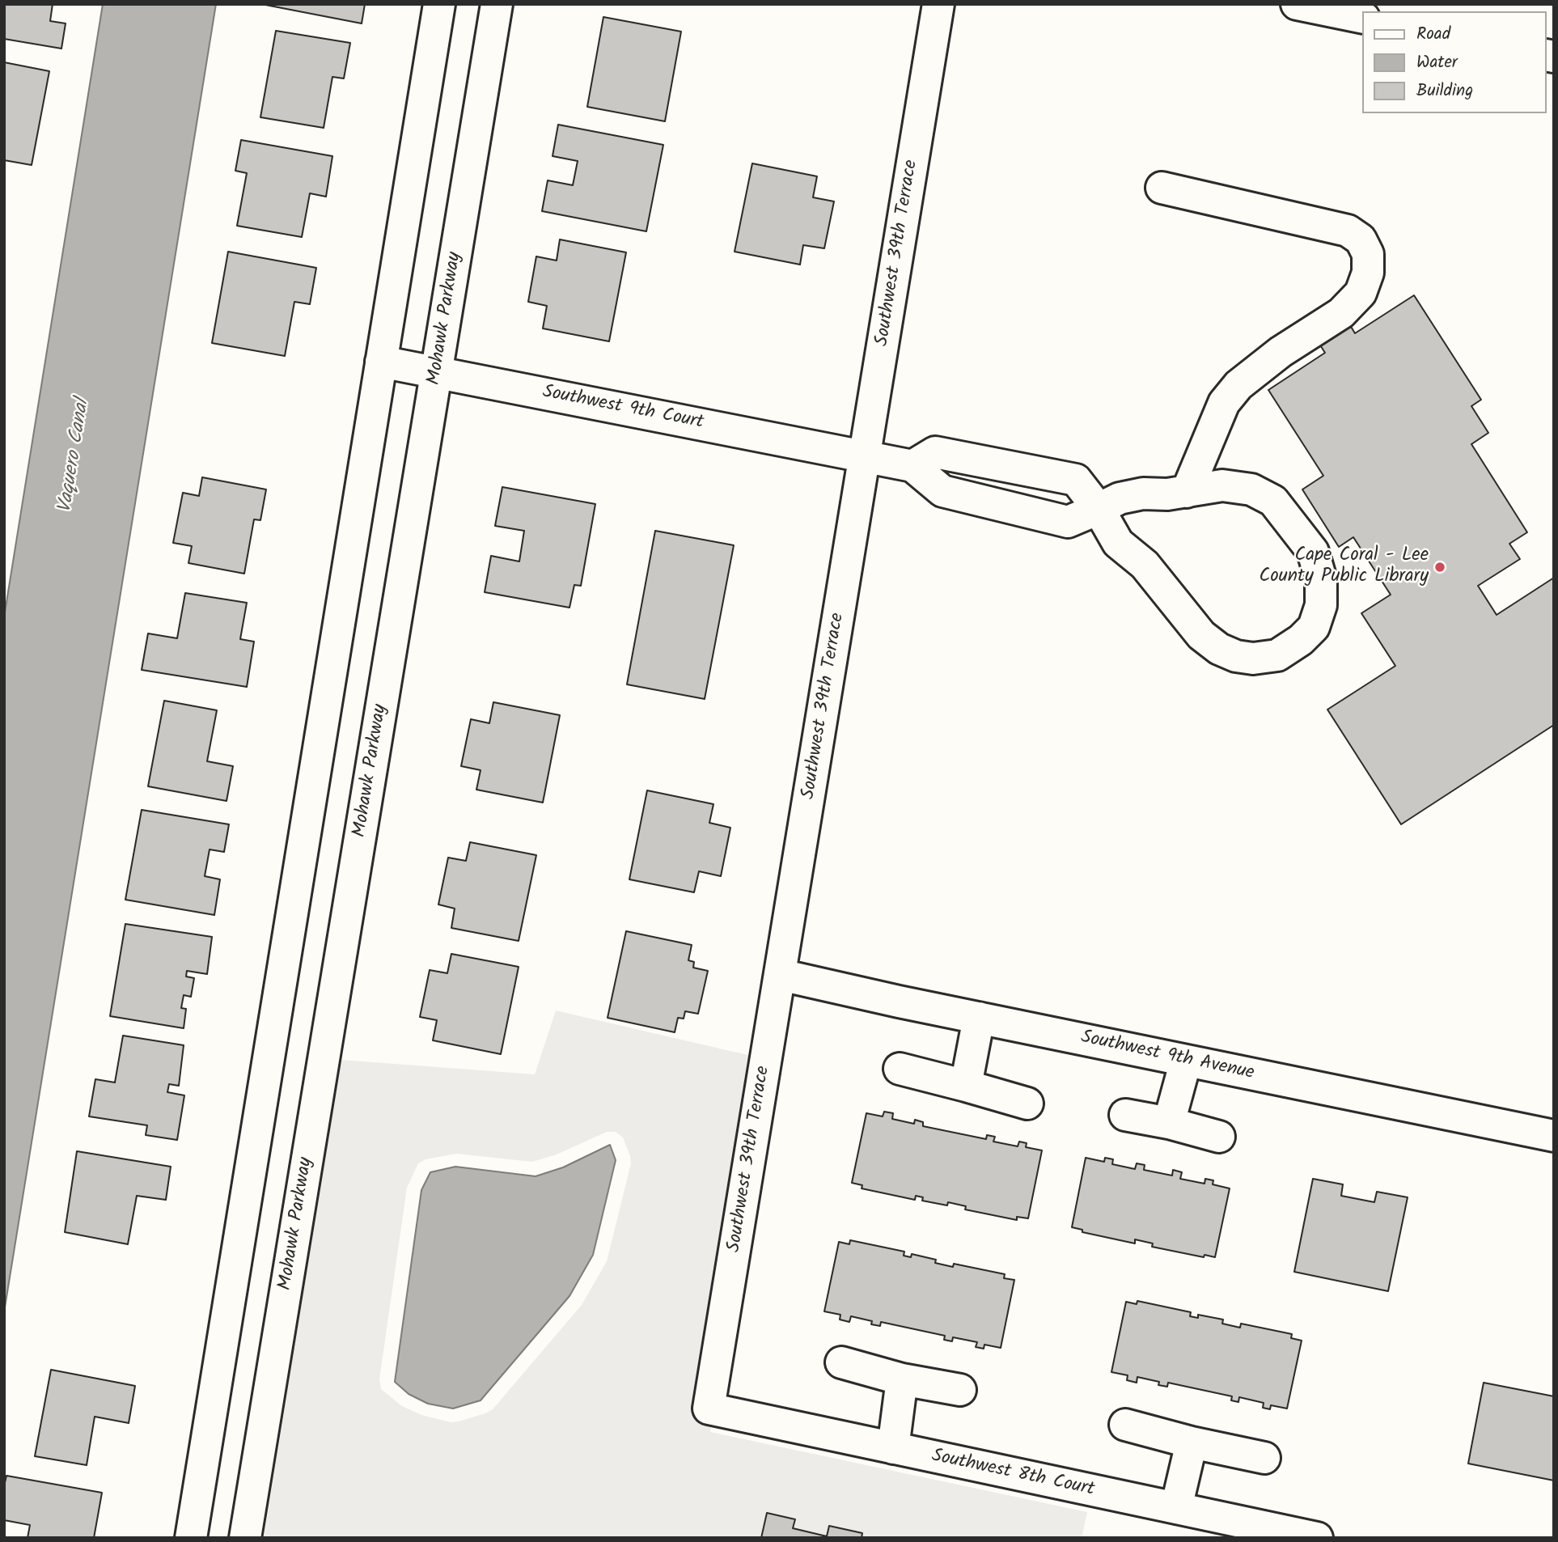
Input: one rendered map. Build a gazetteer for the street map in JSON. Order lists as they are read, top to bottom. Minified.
{"streets":{"street":["Southwest 39th Terrace","Mohawk Parkway","Southwest 9th Court","Southwest 9th Avenue","Southwest 8th Court"]},"crossings":[["Southwest 39th Terrace","Southwest 9th Court"],["Southwest 39th Terrace","Southwest 9th Avenue"],["Southwest 39th Terrace","Southwest 8th Court"],["Mohawk Parkway","Southwest 9th Court"]],"water":["Vaquero Canal"],"places":["Cape Coral - Lee County Public Library"],"legend":["Road","Water","Building"]}
